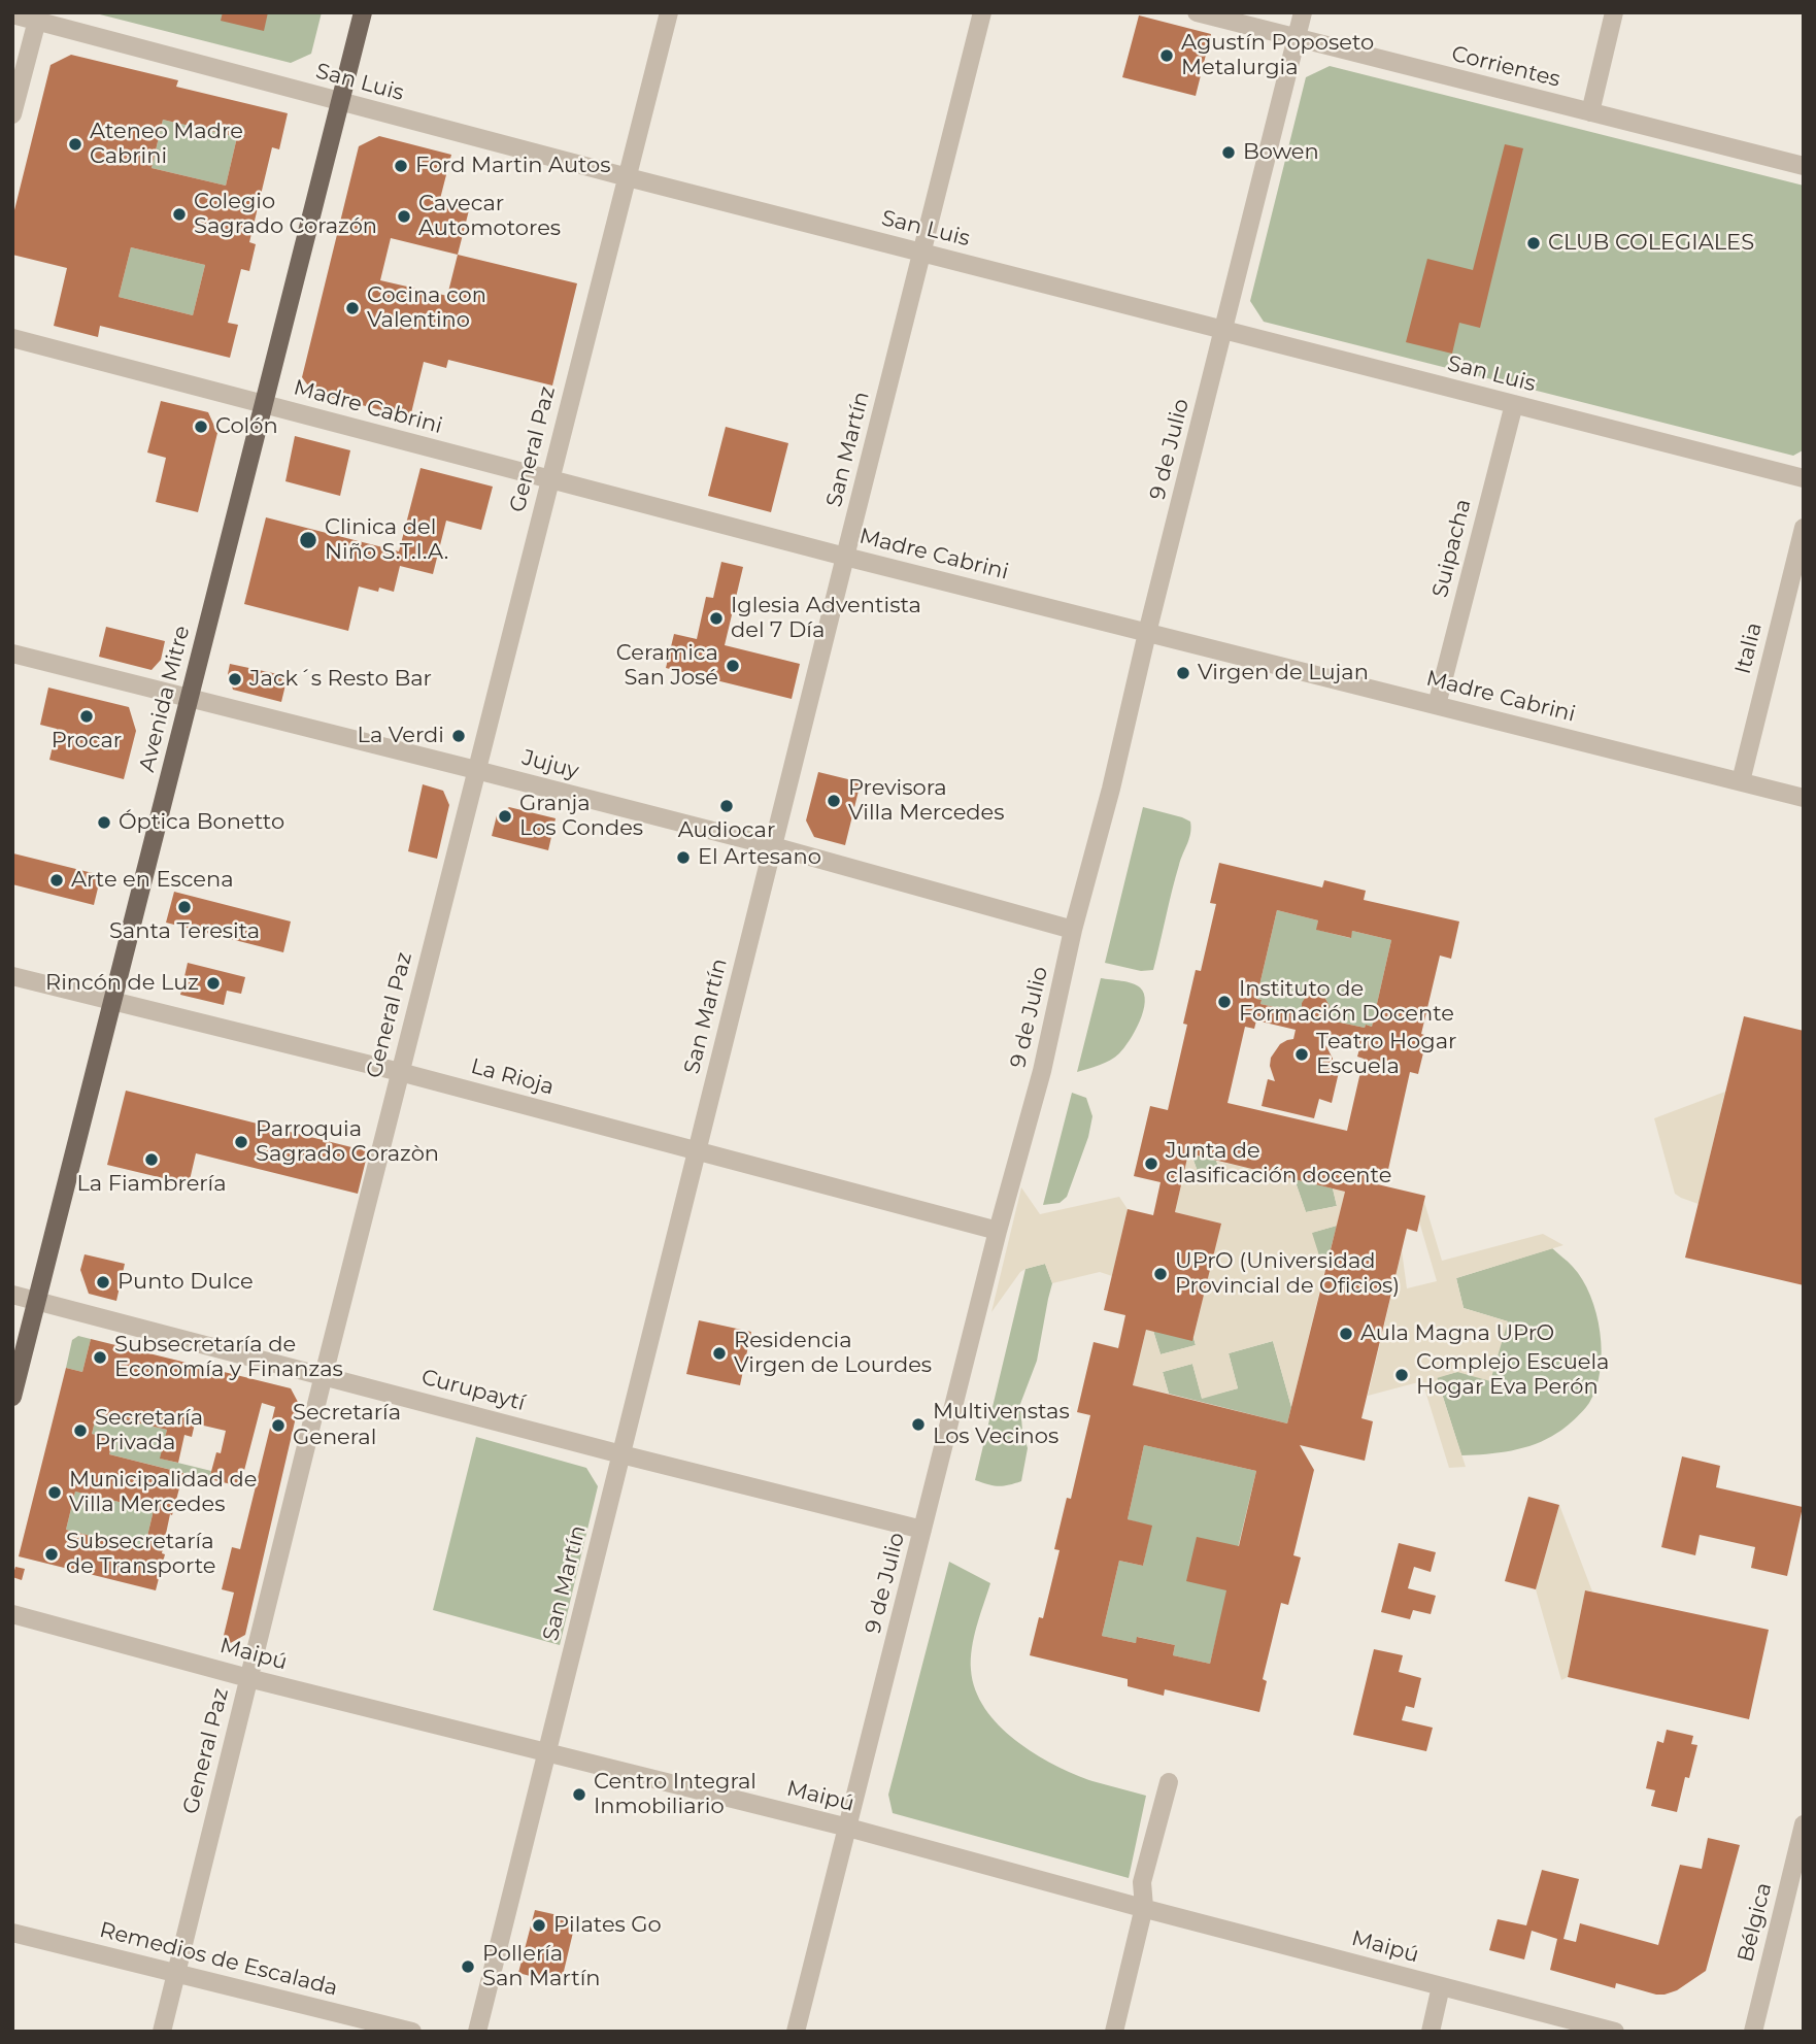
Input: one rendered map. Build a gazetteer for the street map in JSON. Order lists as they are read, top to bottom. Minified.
{"streets":{"main road":["Avenida Mitre"],"street":["Corrientes","San Luis","Madre Cabrini","General Paz","San Martín","9 de Julio","Suipacha","Italia","Jujuy","La Rioja","Curupaytí","Maipú","Bélgica","Remedios de Escalada"]},"crossings":[["Corrientes","9 de Julio"],["San Luis","General Paz"],["San Luis","San Martín"],["San Luis","9 de Julio"],["San Luis","Suipacha"],["San Luis","Avenida Mitre"],["Madre Cabrini","General Paz"],["Madre Cabrini","San Martín"],["Madre Cabrini","9 de Julio"],["Madre Cabrini","Suipacha"],["Madre Cabrini","Italia"],["Madre Cabrini","Avenida Mitre"],["General Paz","Jujuy"],["General Paz","La Rioja"],["General Paz","Curupaytí"],["General Paz","Maipú"],["General Paz","Remedios de Escalada"],["San Martín","Jujuy"],["San Martín","La Rioja"],["San Martín","Curupaytí"],["San Martín","Maipú"],["9 de Julio","Jujuy"],["9 de Julio","La Rioja"],["9 de Julio","Curupaytí"],["9 de Julio","Maipú"],["Avenida Mitre","Jujuy"],["Avenida Mitre","La Rioja"],["Avenida Mitre","Curupaytí"]],"places":["Agustín Poposeto Metalurgia","Ateneo Madre Cabrini","Bowen","Ford Martin Autos","Colegio Sagrado Corazón","Cavecar Automotores","CLUB COLEGIALES","Cocina con Valentino","Colón","Clinica del Niño S.T.I.A.","Iglesia Adventista del 7 Día","Ceramica San José","Virgen de Lujan","Jack´s Resto Bar","Procar","La Verdi","Previsora Villa Mercedes","Audiocar","Granja Los Condes","Óptica Bonetto","El Artesano","Arte en Escena","Santa Teresita","Rincón de Luz","Instituto de Formación Docente","Teatro Hogar Escuela","Parroquia Sagrado Corazòn","La Fiambrería","Junta de clasificación docente","UPrO (Universidad Provincial de Oficios)","Punto Dulce","Aula Magna UPrO","Residencia Virgen de Lourdes","Subsecretaría de Economía y Finanzas","Complejo Escuela Hogar Eva Perón","Multivenstas Los Vecinos","Secretaría General","Secretaría Privada","Municipalidad de Villa Mercedes","Subsecretaría de Transporte","Centro Integral Inmobiliario","Pilates Go","Pollería San Martín"]}
